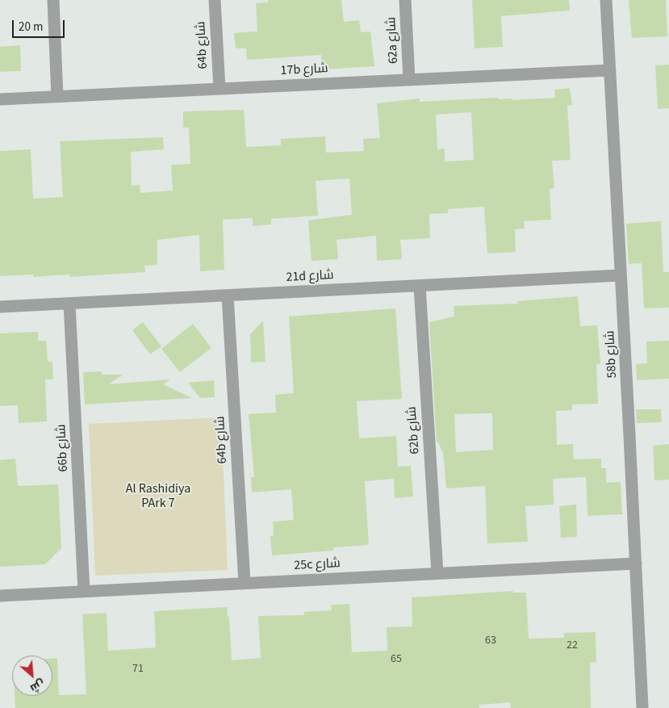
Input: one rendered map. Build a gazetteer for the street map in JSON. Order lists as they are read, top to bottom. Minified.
{"streets":{"street":["62a شارع","64b شارع","17b شارع","21d شارع","58b شارع","62b شارع","66b شارع","25c شارع"]},"crossings":[["62a شارع","17b شارع"],["64b شارع","17b شارع"],["64b شارع","21d شارع"],["64b شارع","25c شارع"],["17b شارع","58b شارع"],["21d شارع","58b شارع"],["21d شارع","62b شارع"],["21d شارع","66b شارع"],["58b شارع","25c شارع"],["62b شارع","25c شارع"],["66b شارع","25c شارع"]],"parks":["Al Rashidiya PArk 7"],"house_numbers":["63","22","65","71"],"scale_bar":"20 m","north":"bottom right"}
